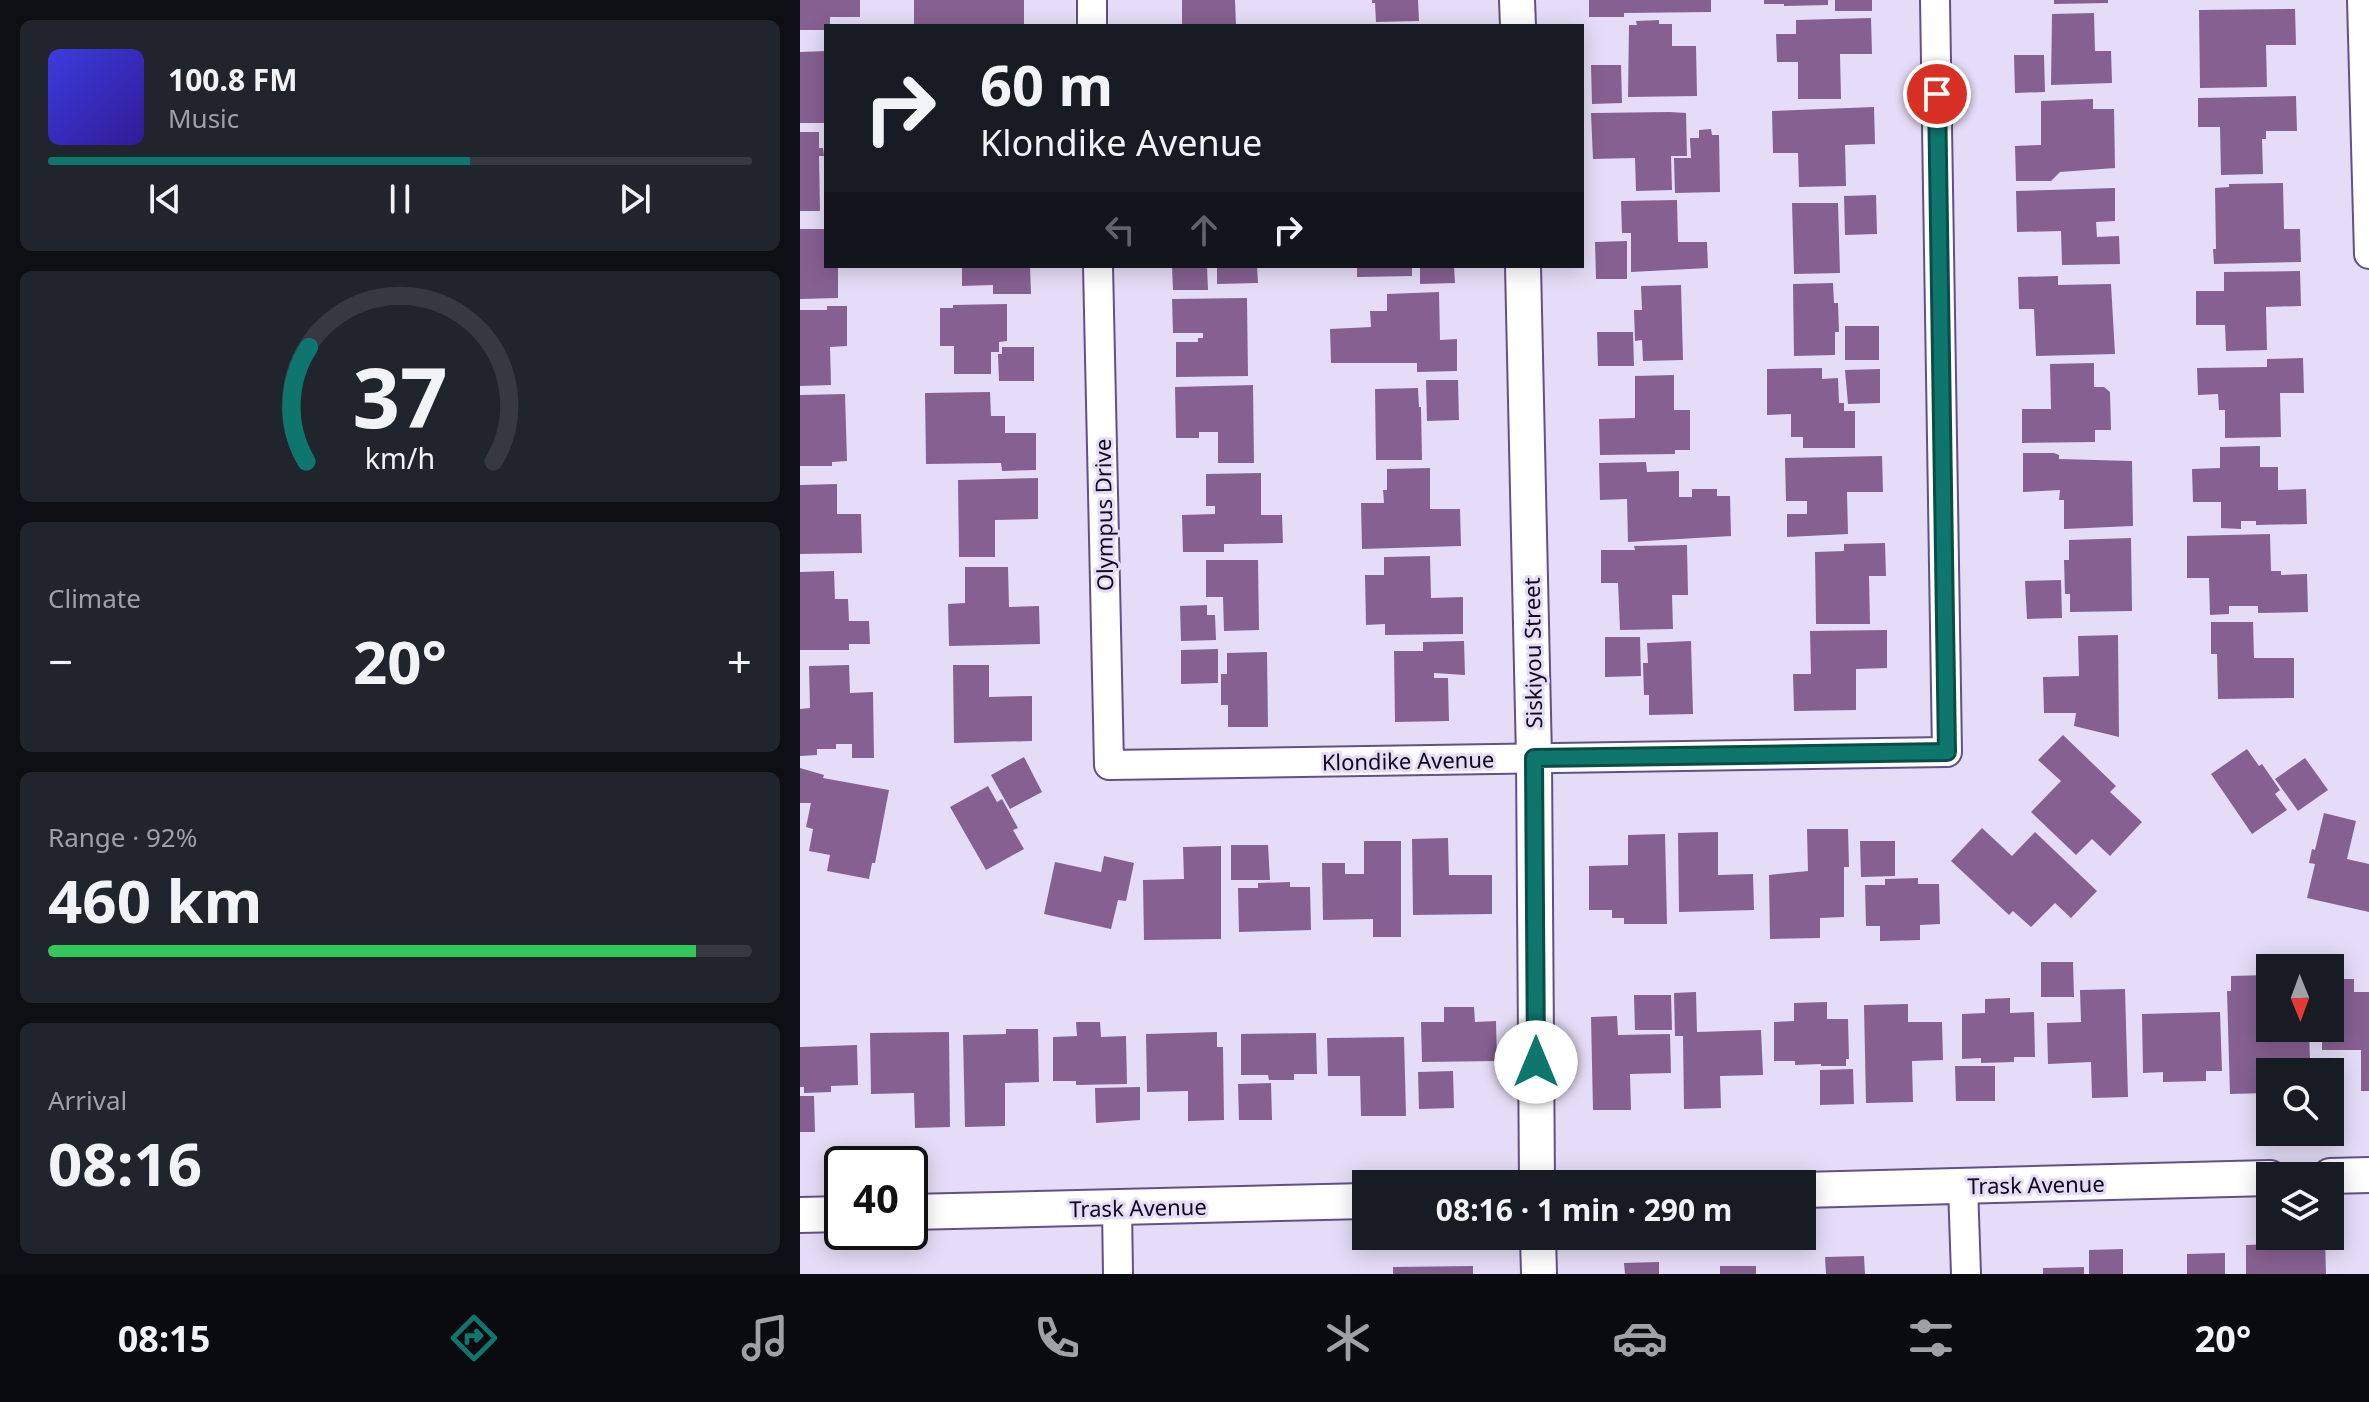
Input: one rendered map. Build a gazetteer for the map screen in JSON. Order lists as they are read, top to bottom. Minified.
{"streets":{"street":["Olympus Drive","Siskiyou Street","Klondike Avenue","Trask Avenue"]},"crossings":[["Olympus Drive","Klondike Avenue"],["Siskiyou Street","Klondike Avenue"]],"north":"bottom","page":{"turn":["60 m","Klondike Avenue"],"song":["100.8 FM","Music"],"tile":["Climate",["Range · 92%","460 km"],["Arrival","08:16"]],"heat":["−","20°","+"],"limit":"40","trip":"08:16 · 1 min · 290 m","tabs":["08:15","20°"],"gauge":["37","km/h"]}}
